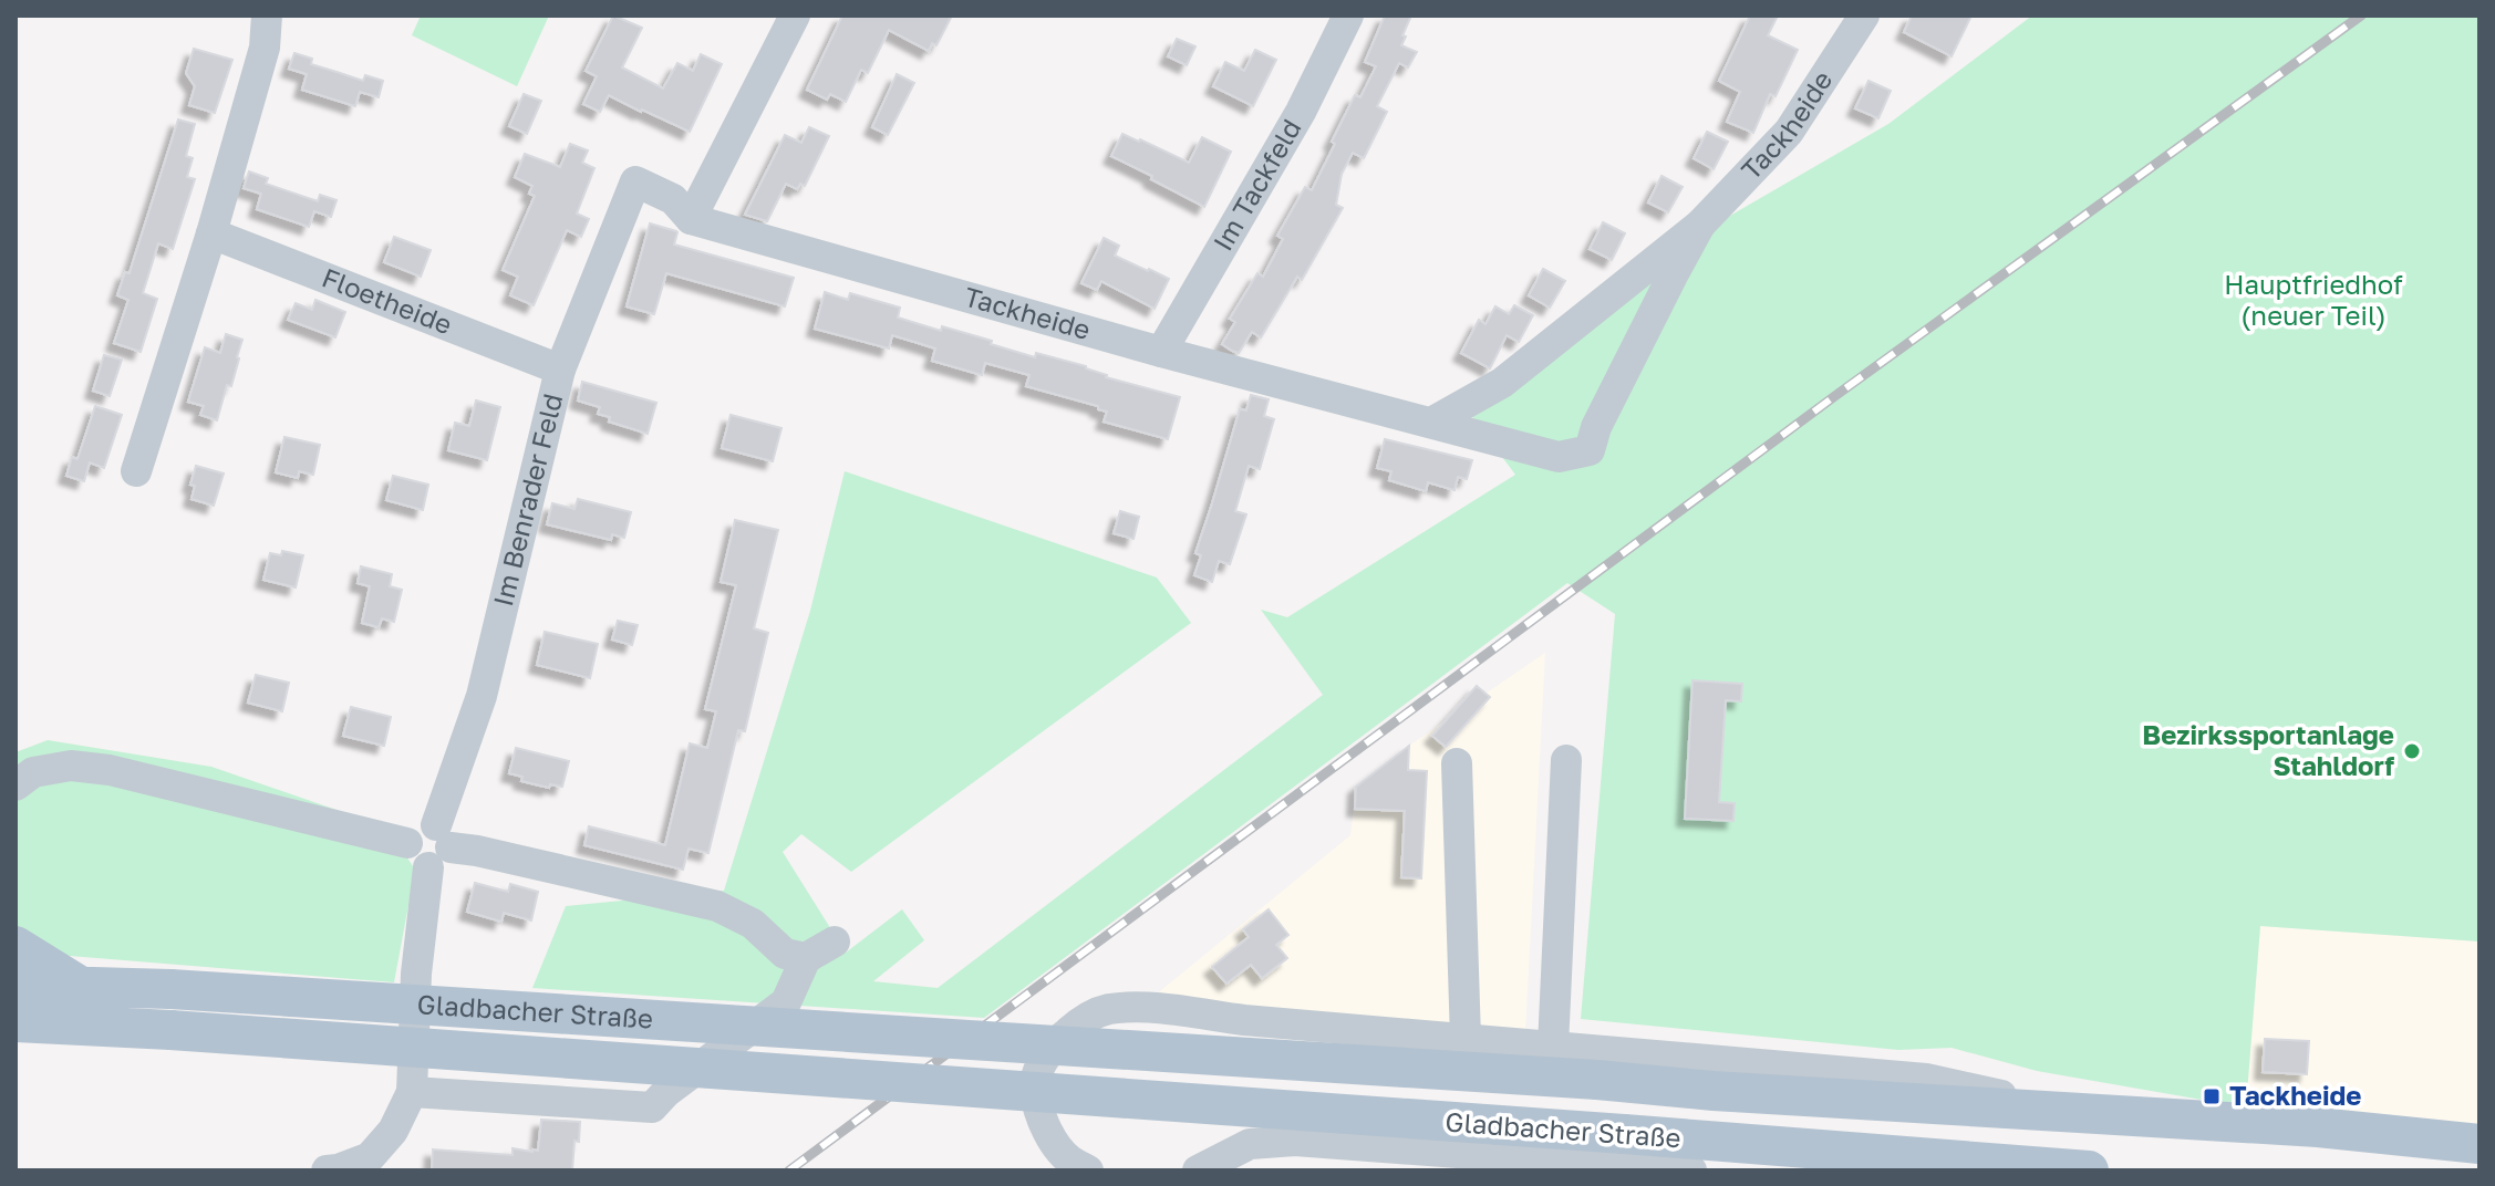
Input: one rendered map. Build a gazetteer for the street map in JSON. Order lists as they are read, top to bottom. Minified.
{"streets":{"main road":["Gladbacher Straße"],"street":["Tackheide","Im Tackfeld","Floetheide","Im Benrader Feld"]},"crossings":[["Tackheide","Im Tackfeld"],["Tackheide","Im Benrader Feld"],["Floetheide","Im Benrader Feld"]],"parks":["Hauptfriedhof (neuer Teil)"],"places":{"other":["Bezirkssportanlage Stahldorf"],"transit":["Tackheide"]}}
